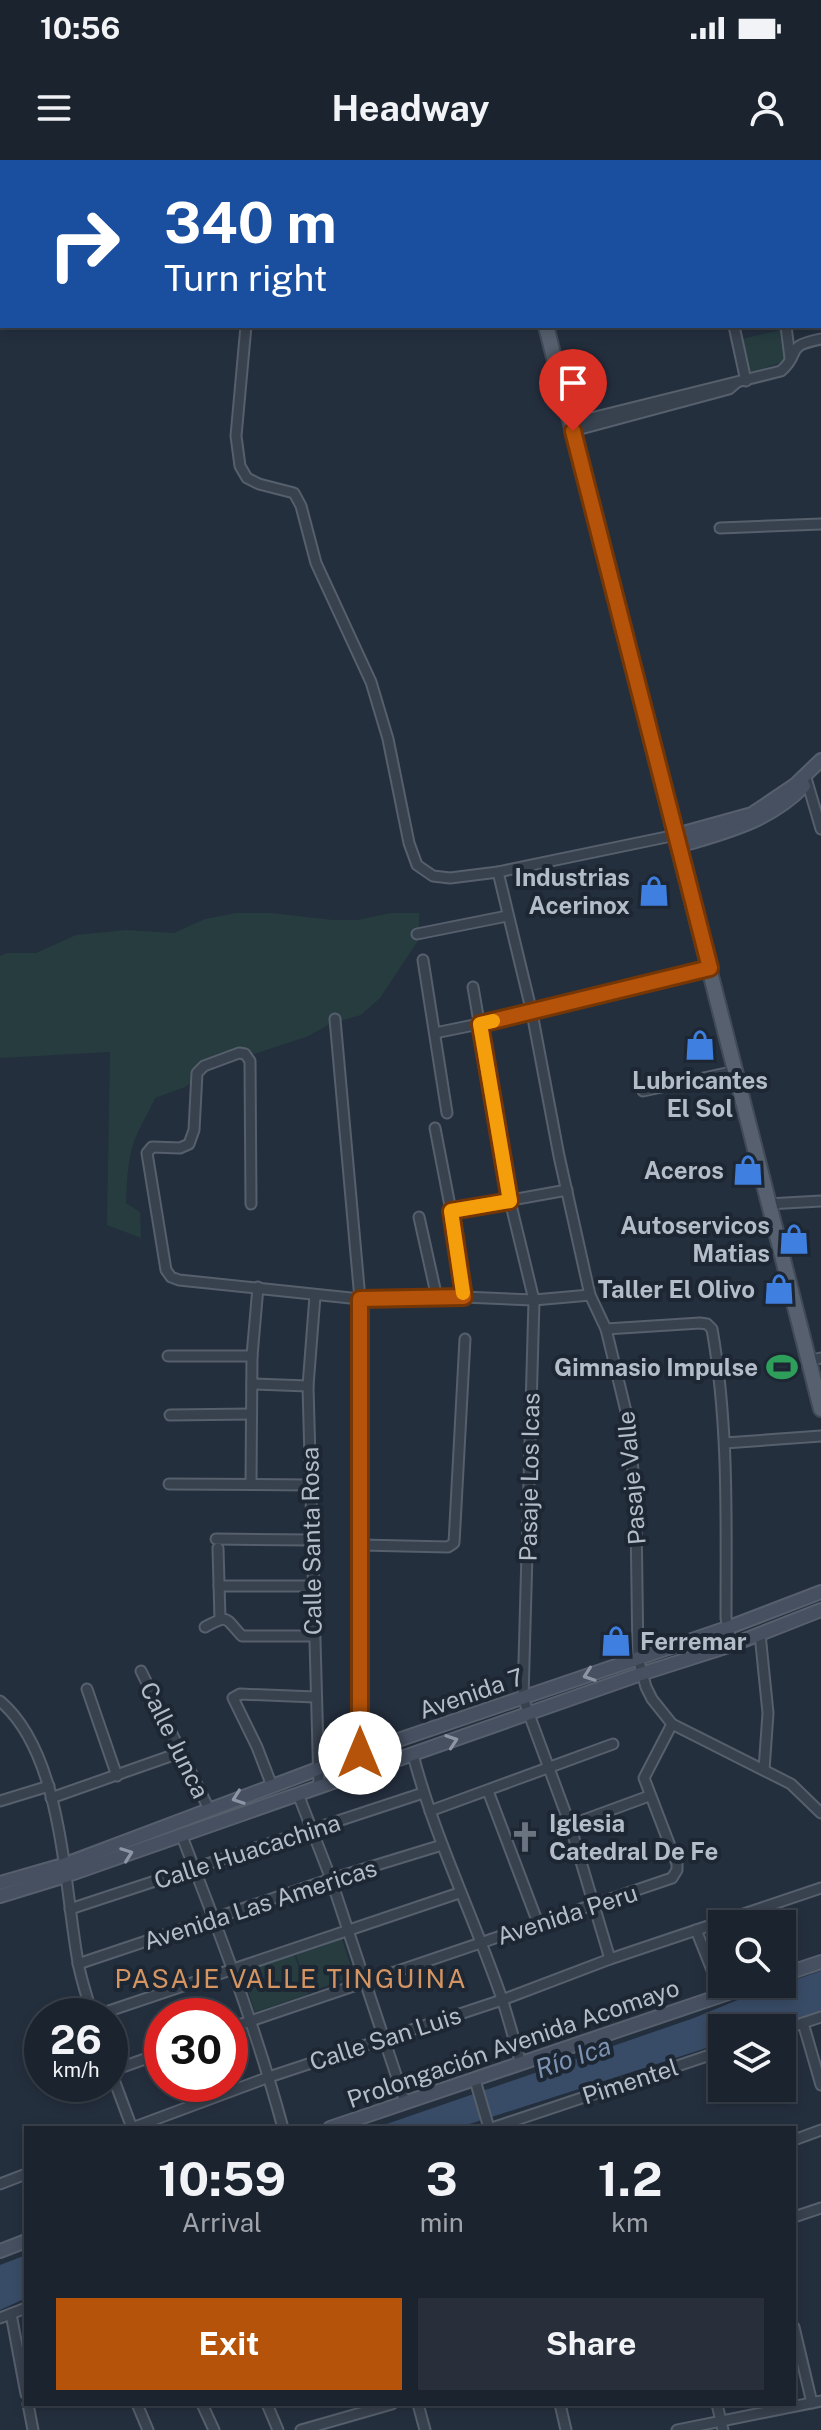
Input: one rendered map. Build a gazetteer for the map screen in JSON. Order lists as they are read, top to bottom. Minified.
{"streets":{"street":["Pasaje Los Icas","Pasaje Valle","Calle Santa Rosa","Avenida 7","Calle Junca","Calle Huacachina","Avenida Las Americas","Avenida Peru","Calle San Luis","Prolongación Avenida Acomayo","Pimentel"]},"crossings":[["Pasaje Los Icas","Avenida 7"],["Pasaje Los Icas","Avenida Peru"],["Pasaje Los Icas","Calle San Luis"],["Pasaje Valle","Avenida 7"],["Calle Santa Rosa","Avenida 7"],["Avenida 7","Calle Junca"]],"districts":["PASAJE VALLE TINGUINA"],"water":["Río Ica"],"places":{"shop":["Industrias Acerinox","Lubricantes El Sol","Aceros","Autoservicos Matias","Taller El Olivo","Ferremar"],"sports":["Gimnasio Impulse"],"church":["Iglesia Catedral De Fe"]},"page":{"status":"10:56","header":"Headway","turn":["340 m","Turn right"],"speed":"26 km/h","limit":"30","eta":["10:59","Arrival","3","min","1.2","km"],"buttons":["Exit","Share"]}}
